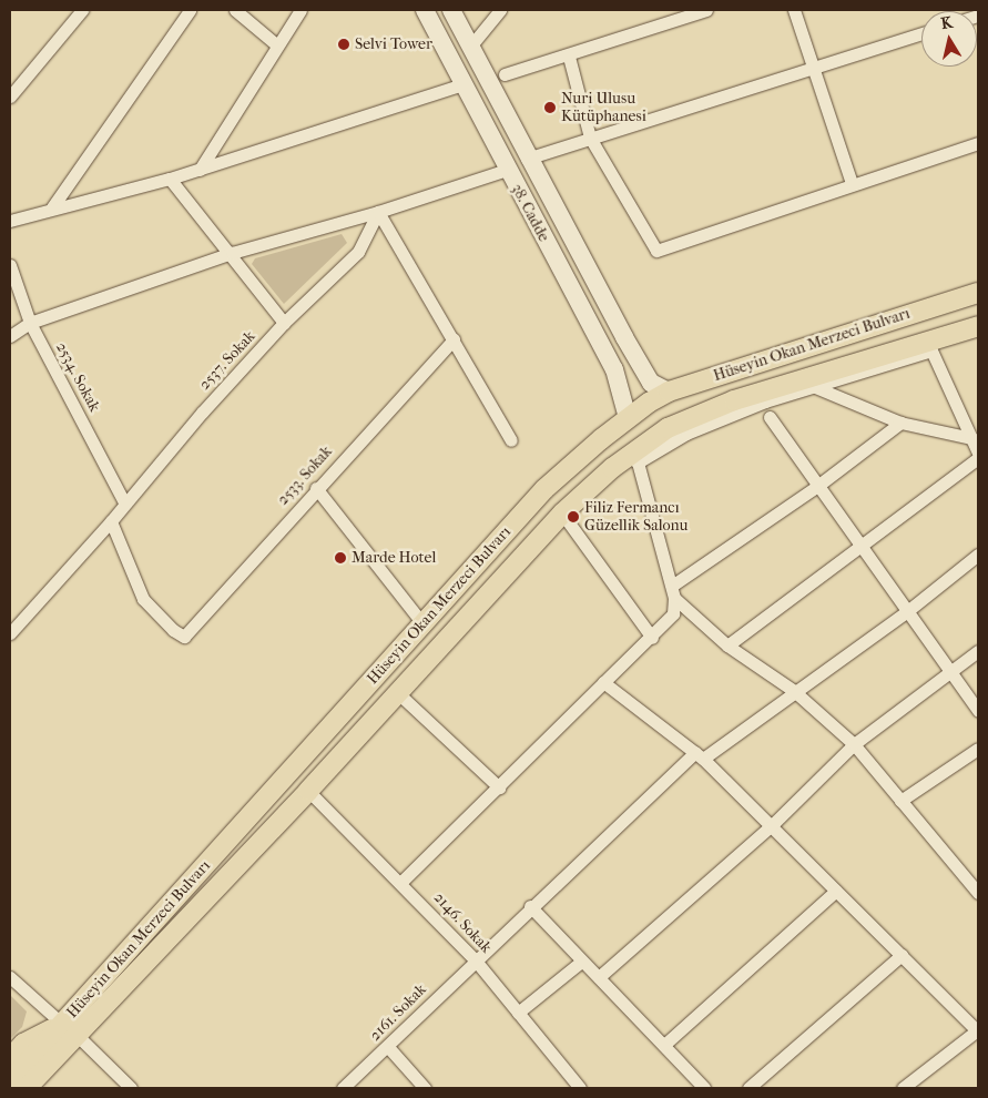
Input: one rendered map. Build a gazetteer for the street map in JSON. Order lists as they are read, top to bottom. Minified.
{"streets":{"main road":["Hüseyin Okan Merzeci Bulvarı"],"street":["38. Cadde","2537. Sokak","2534. Sokak","2533. Sokak","2146. Sokak","2161. Sokak"]},"crossings":[["38. Cadde","Hüseyin Okan Merzeci Bulvarı"],["Hüseyin Okan Merzeci Bulvarı","2146. Sokak"],["2537. Sokak","2534. Sokak"],["2537. Sokak","2533. Sokak"],["2146. Sokak","2161. Sokak"]],"places":["Selvi Tower","Nuri Ulusu Kütüphanesi","Filiz Fermancı Güzellik Salonu","Marde Hotel"],"north":"top"}
